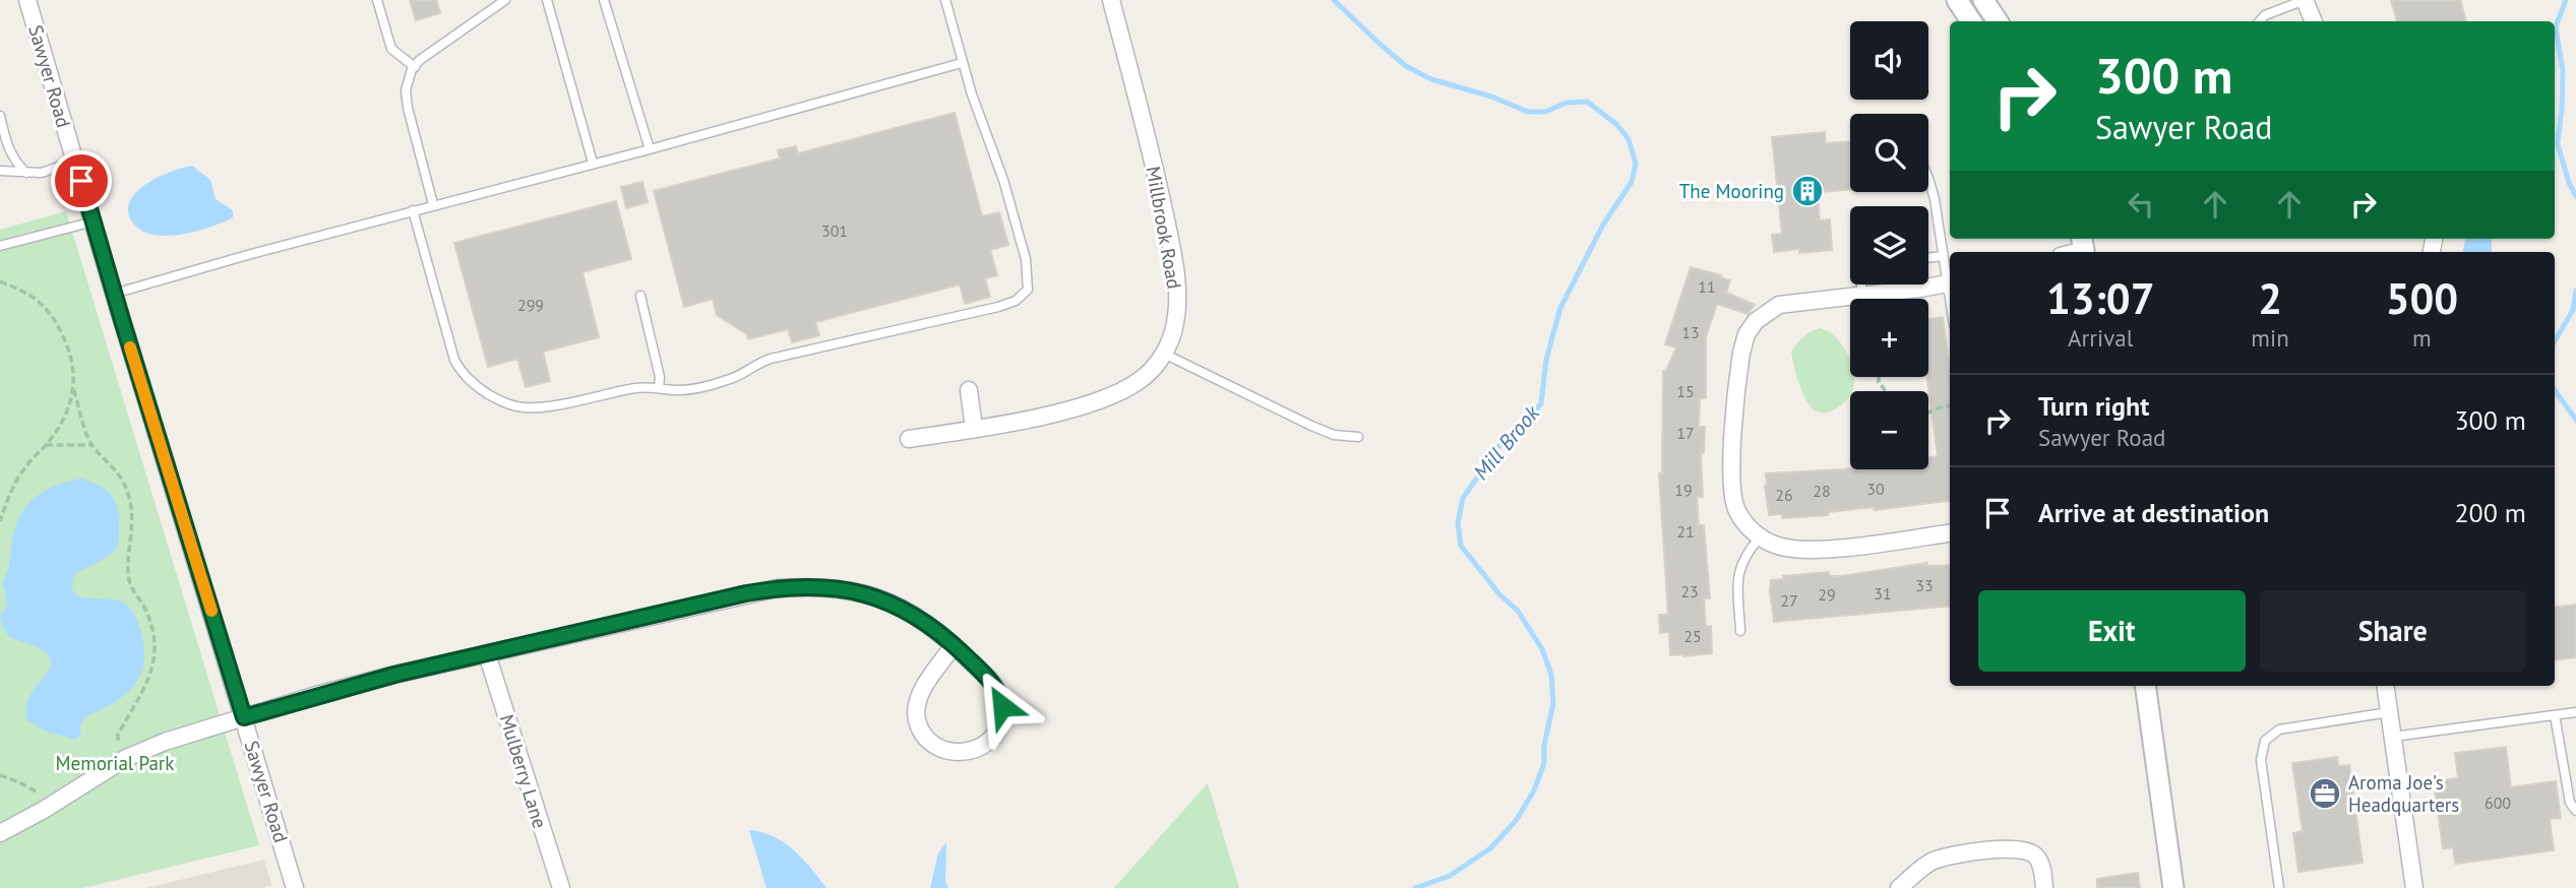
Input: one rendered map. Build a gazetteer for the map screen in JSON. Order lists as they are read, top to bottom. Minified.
{"streets":{"street":["Sawyer Road","Millbrook Road","Mulberry Lane"]},"water":["Mill Brook"],"parks":["Memorial Park"],"places":{"building":["The Mooring"],"office":["Aroma Joe's Headquarters"]},"house_numbers":["301","11","299","13","15","17","30","19","28","26","21","33","23","31","29","27","25","600"],"page":{"map_buttons":["+","−"],"turn":["300 m","Sawyer Road"],"eta":["13:07","Arrival","2","min","500","m"],"list":[{"name":"Turn right","note":"Sawyer Road","value":"300 m"},{"name":"Arrive at destination","value":"200 m"}],"buttons":["Exit","Share"]}}
